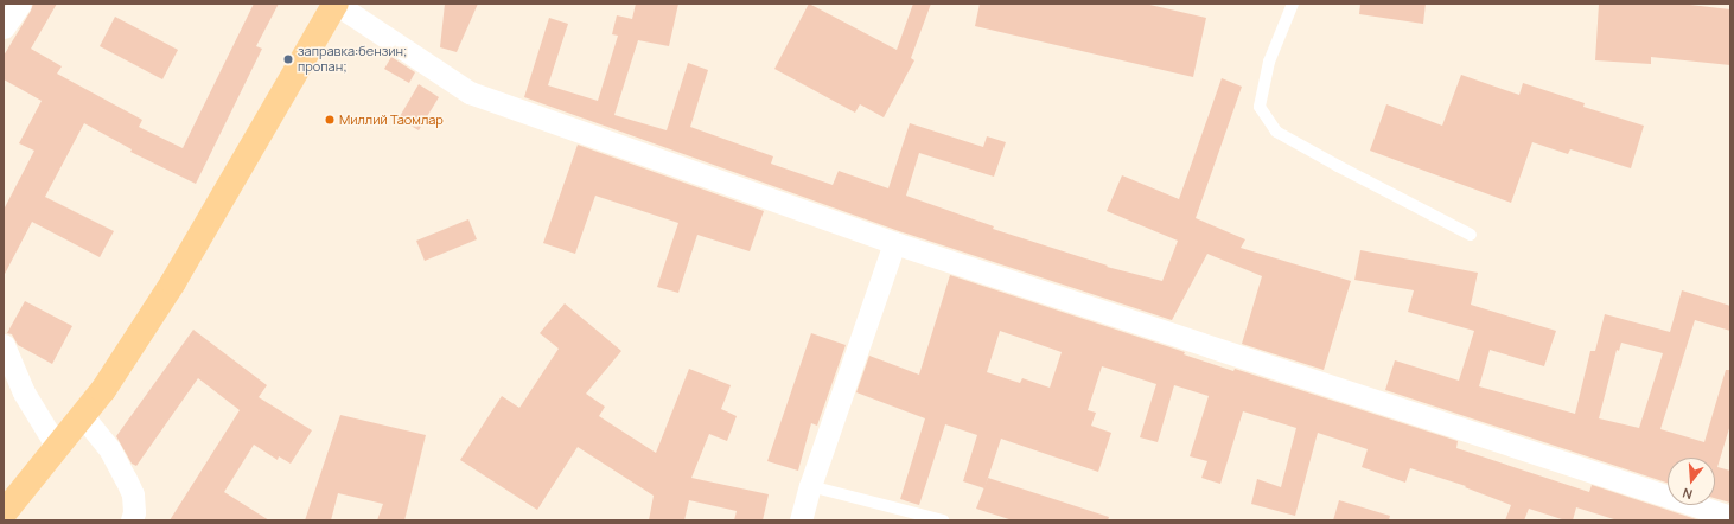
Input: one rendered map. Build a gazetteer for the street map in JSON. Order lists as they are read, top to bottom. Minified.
{"places":["заправка:бензин; пропан;","Миллий Таомлар"],"north":"bottom"}
